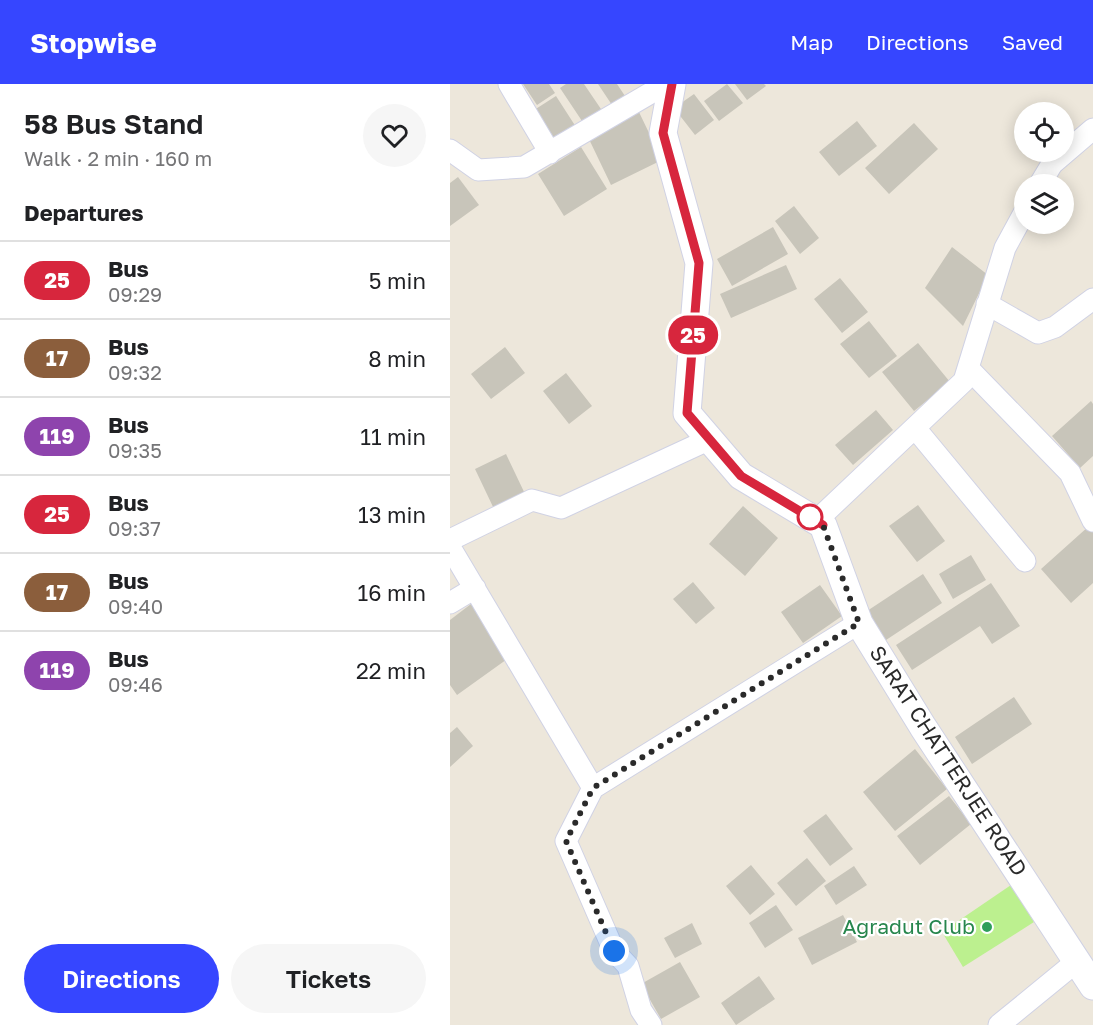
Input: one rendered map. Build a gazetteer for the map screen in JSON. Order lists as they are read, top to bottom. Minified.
{"streets":{"street":["SARAT CHATTERJEE ROAD"]},"places":["Agradut Club"],"lines":["bus line 25"],"page":{"header":"Stopwise","nav":["Map","Directions","Saved"],"heading":[["58 Bus Stand","Walk · 2 min · 160 m"],"Departures"],"on_map":"25","list":[{"mark":"25","name":"Bus","note":"09:29","value":"5 min"},{"mark":"17","name":"Bus","note":"09:32","value":"8 min"},{"mark":"119","name":"Bus","note":"09:35","value":"11 min"},{"mark":"25","name":"Bus","note":"09:37","value":"13 min"},{"mark":"17","name":"Bus","note":"09:40","value":"16 min"},{"mark":"119","name":"Bus","note":"09:46","value":"22 min"}],"buttons":["Directions","Tickets"]}}
